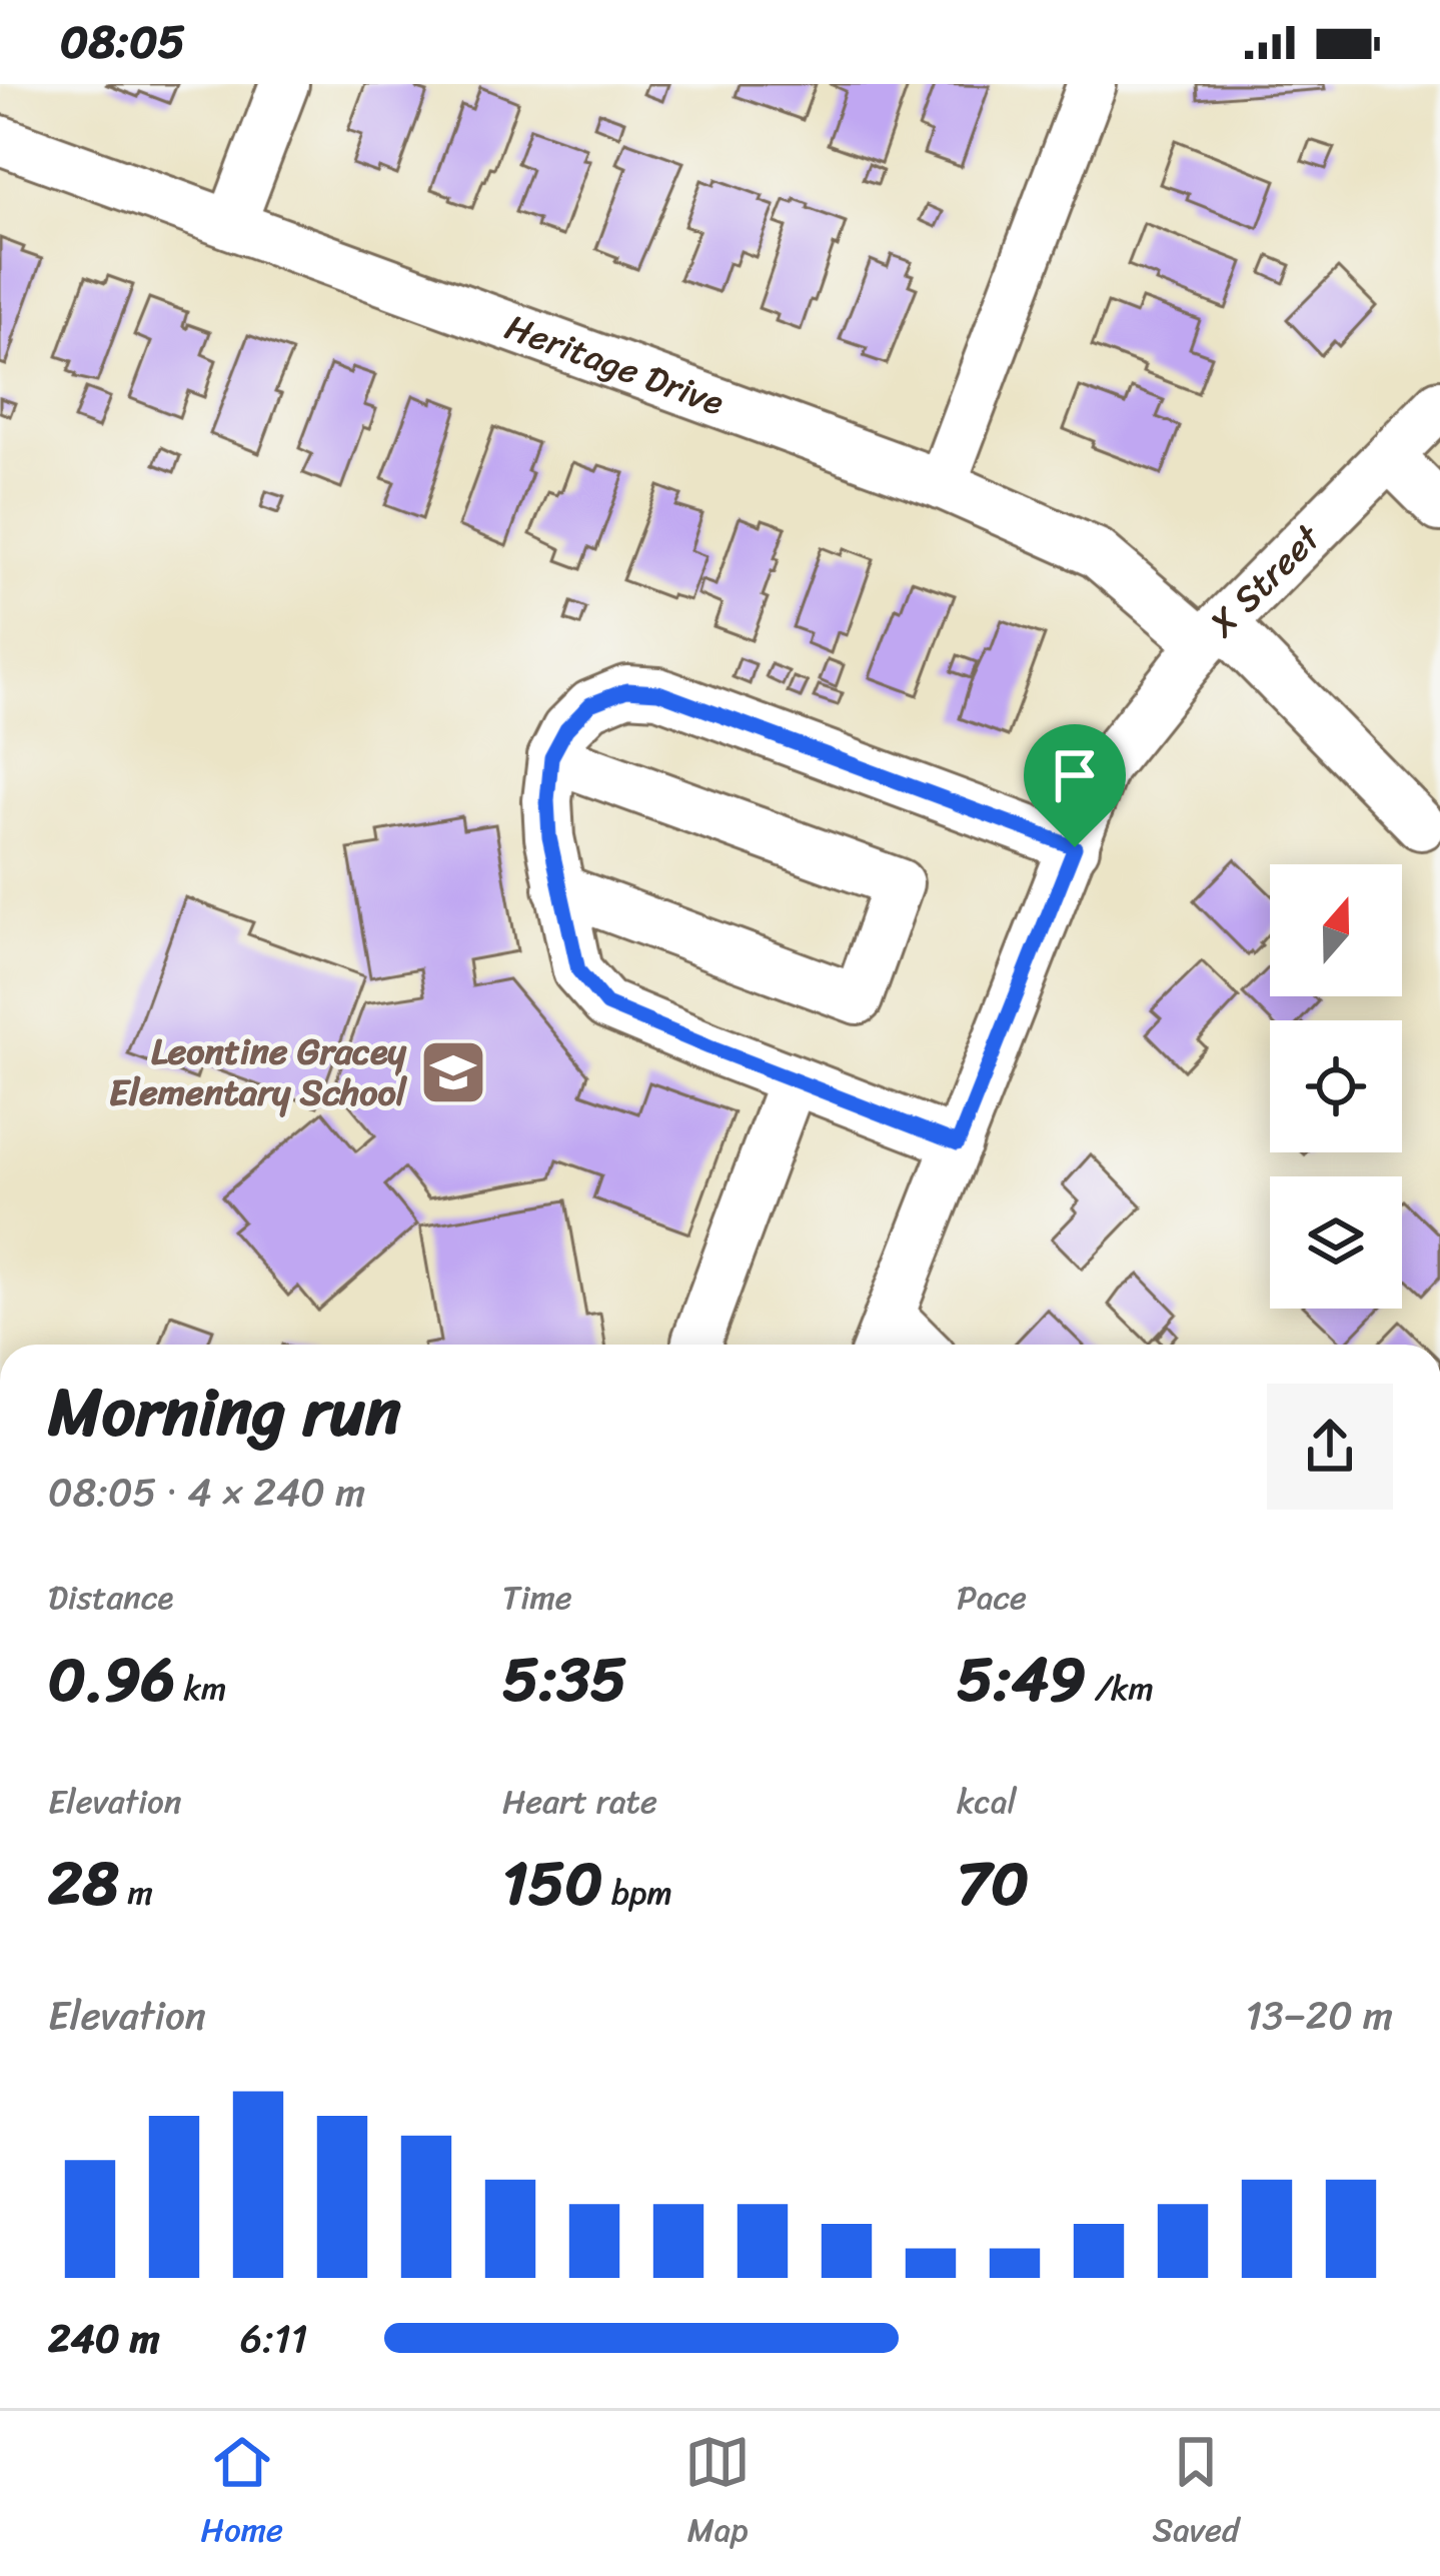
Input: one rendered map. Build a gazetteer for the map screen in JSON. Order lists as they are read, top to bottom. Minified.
{"streets":{"street":["Heritage Drive","X Street"]},"crossings":[["Heritage Drive","X Street"]],"places":{"school or university":["Leontine Gracey Elementary School"]},"north":"top","page":{"status":"08:05","heading":["Morning run","08:05 · 4 × 240 m"],"stats":[["Distance","0.96 km"],["Time","5:35"],["Pace","5:49 /km"],["Elevation","28 m"],["Heart rate","150 bpm"],["kcal","70"]],"chart":["Elevation","13–20 m"],"list":[{"name":"240 m","note":"6:11"}],"tabs":["Home","Map","Saved"]}}
